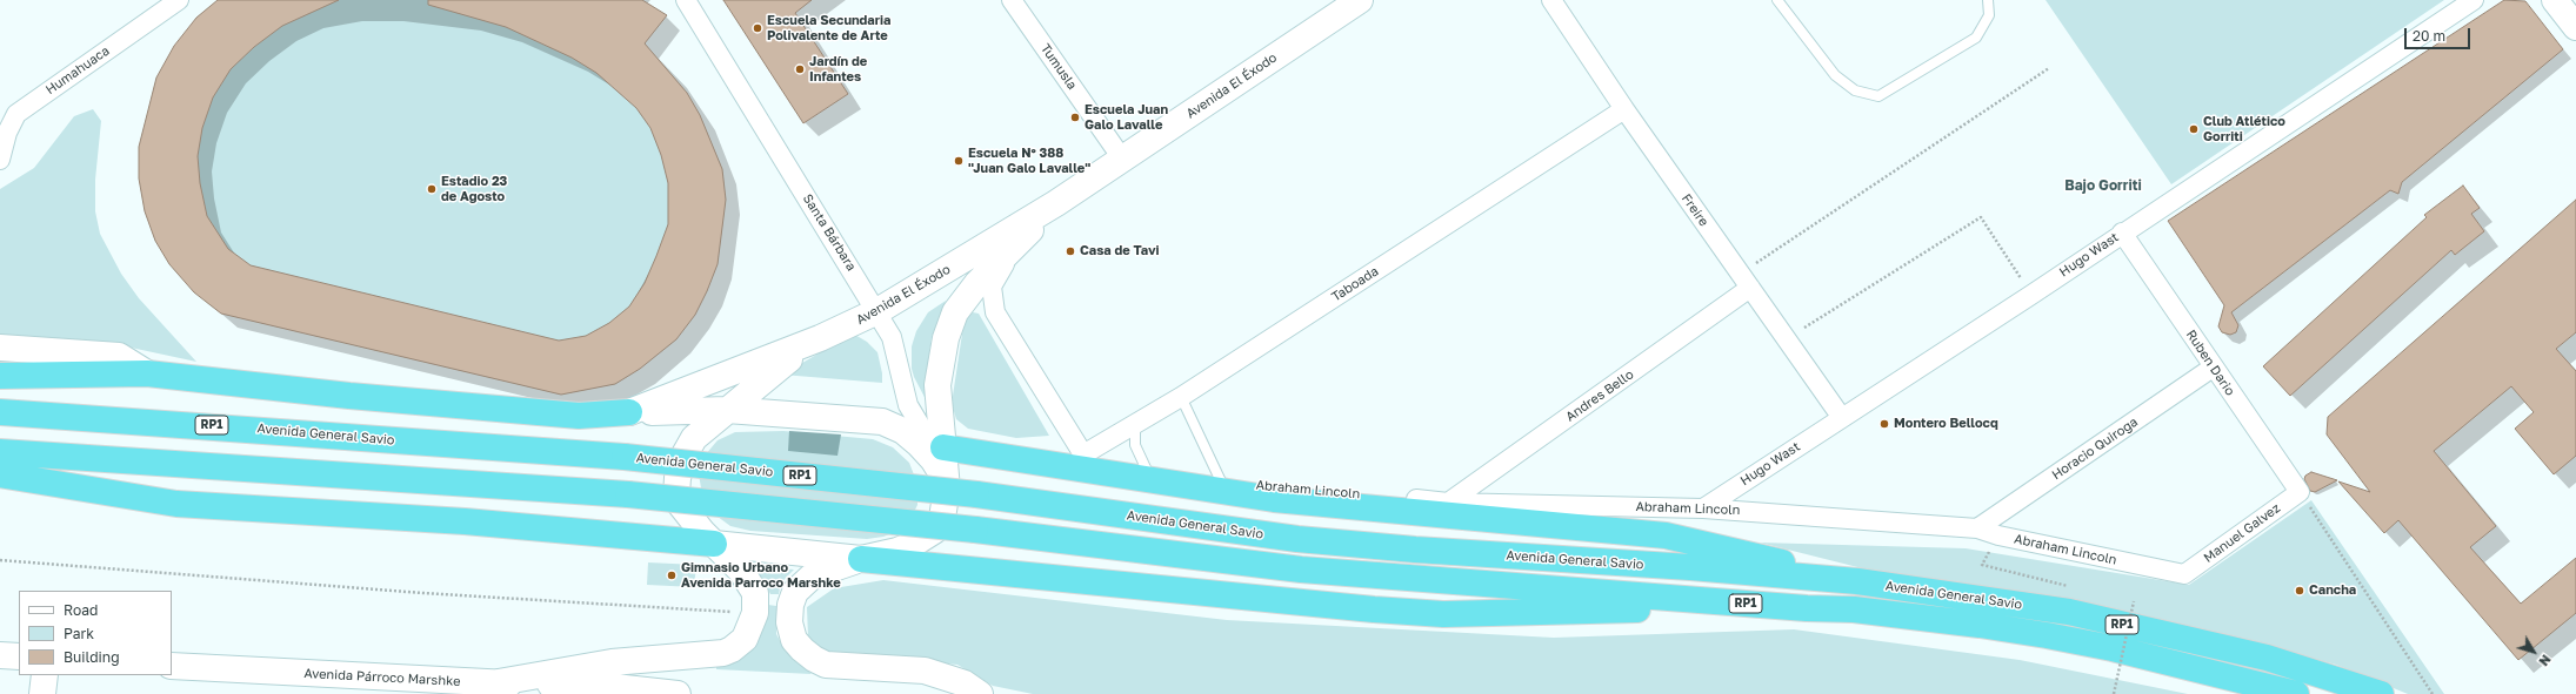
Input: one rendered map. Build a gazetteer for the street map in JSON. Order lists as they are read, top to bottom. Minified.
{"streets":{"highway":["RP1","Avenida General Savio"],"main road":["Avenida El Éxodo","Avenida Párroco Marshke"],"street":["Tumusla","Humahuaca","Freire","Santa Bárbara","Hugo Wast","Taboada","Ruben Dario","Andres Bello","Horacio Quiroga","Abraham Lincoln","Manuel Galvez"]},"crossings":[["Tumusla","Avenida El Éxodo"],["Avenida El Éxodo","Santa Bárbara"],["Avenida El Éxodo","Avenida Párroco Marshke"],["Freire","Hugo Wast"],["Freire","Taboada"],["Freire","Andres Bello"],["Hugo Wast","Ruben Dario"],["Hugo Wast","Abraham Lincoln"],["Ruben Dario","Horacio Quiroga"],["Ruben Dario","Manuel Galvez"],["Andres Bello","Abraham Lincoln"],["Horacio Quiroga","Abraham Lincoln"],["Abraham Lincoln","Manuel Galvez"]],"districts":["Bajo Gorriti"],"places":["Escuela Secundaria Polivalente de Arte","Jardín de Infantes","Escuela Juan Galo Lavalle","Club Atlético Gorriti","Escuela N° 388 \"Juan Galo Lavalle\"","Estadio 23 de Agosto","Casa de Tavi","Montero Bellocq","Gimnasio Urbano Avenida Parroco Marshke","Cancha"],"legend":["Road","Park","Building"],"scale_bar":"20 m","north":"bottom right"}
